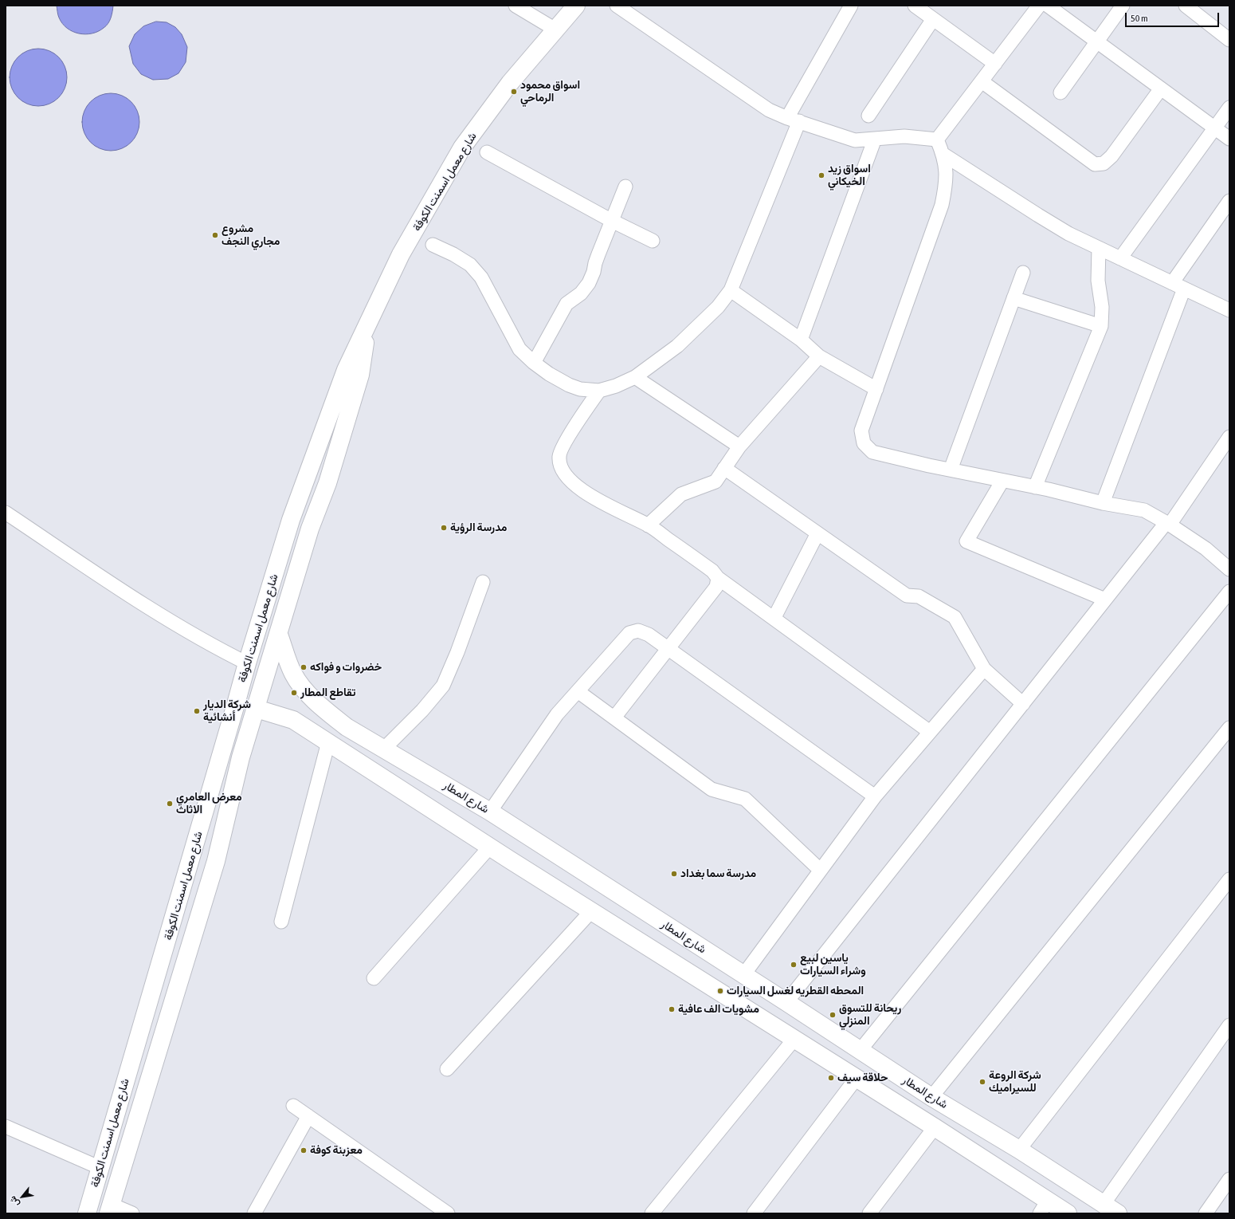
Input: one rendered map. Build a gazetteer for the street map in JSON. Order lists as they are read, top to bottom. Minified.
{"streets":{"main road":["شارع معمل اسمنت الكوفة","شارع المطار"]},"crossings":[["شارع معمل اسمنت الكوفة","شارع المطار"]],"places":["اسواق محمود الرماحي","اسواق زيد الخيكاني","مشروع مجاري النجف","مدرسة الرؤية","خضروات و فواكه","تقاطع المطار","شركة الديار أنشائية","معرض العامري الاثاث","مدرسة سما بغداد","ياسين لبيع وشراء السيارات","المحطه القطريه لغسل السيارات","مشويات الف عافية","ريحانة للتسوق المنزلي","حلاقة سيف","شركة الروعة للسيراميك","معزبنة كوفة"],"scale_bar":"50 m","north":"bottom left"}
